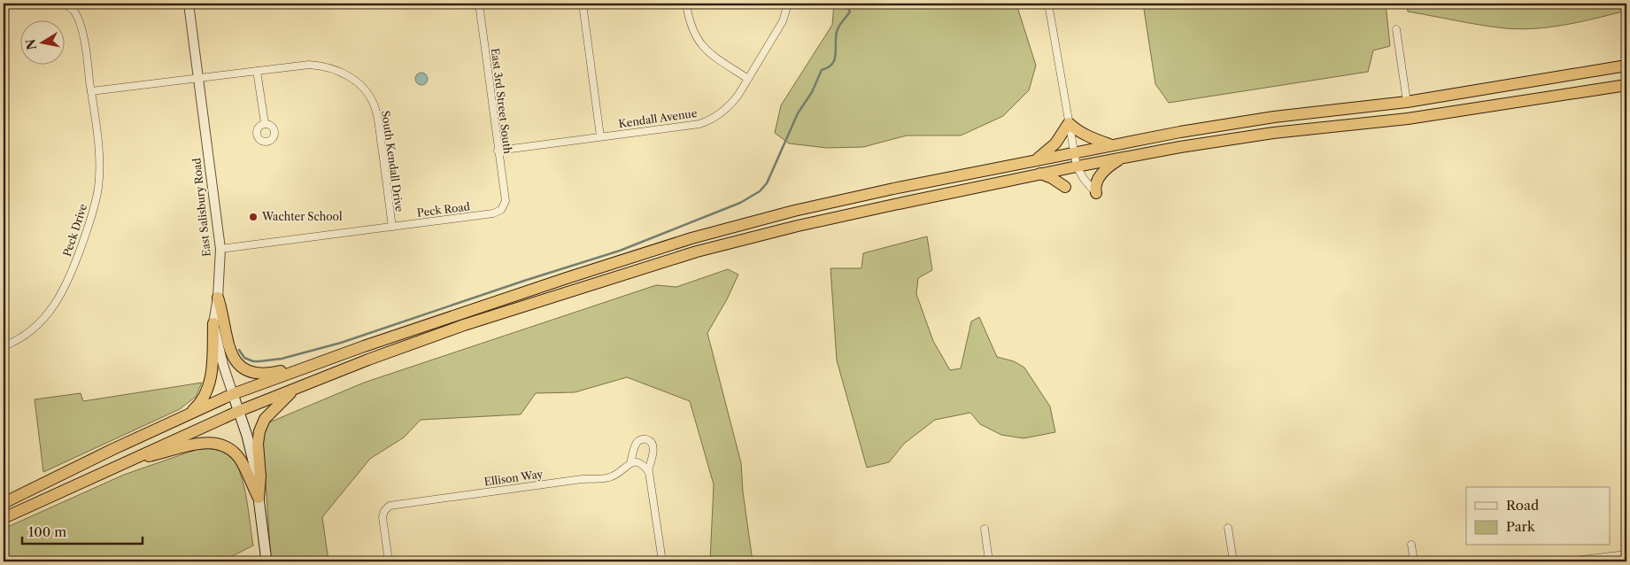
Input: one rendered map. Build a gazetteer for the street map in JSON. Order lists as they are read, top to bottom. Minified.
{"streets":{"main road":["East Salisbury Road"],"street":["East 3rd Street South","Kendall Avenue","South Kendall Drive","Peck Road","Peck Drive","Ellison Way"]},"crossings":[["East 3rd Street South","Kendall Avenue"],["East 3rd Street South","Peck Road"],["South Kendall Drive","East Salisbury Road"],["South Kendall Drive","Peck Road"],["South Kendall Drive","Peck Drive"],["East Salisbury Road","Peck Road"]],"places":["Wachter School"],"legend":["Road","Park"],"scale_bar":"100 m","north":"left"}
